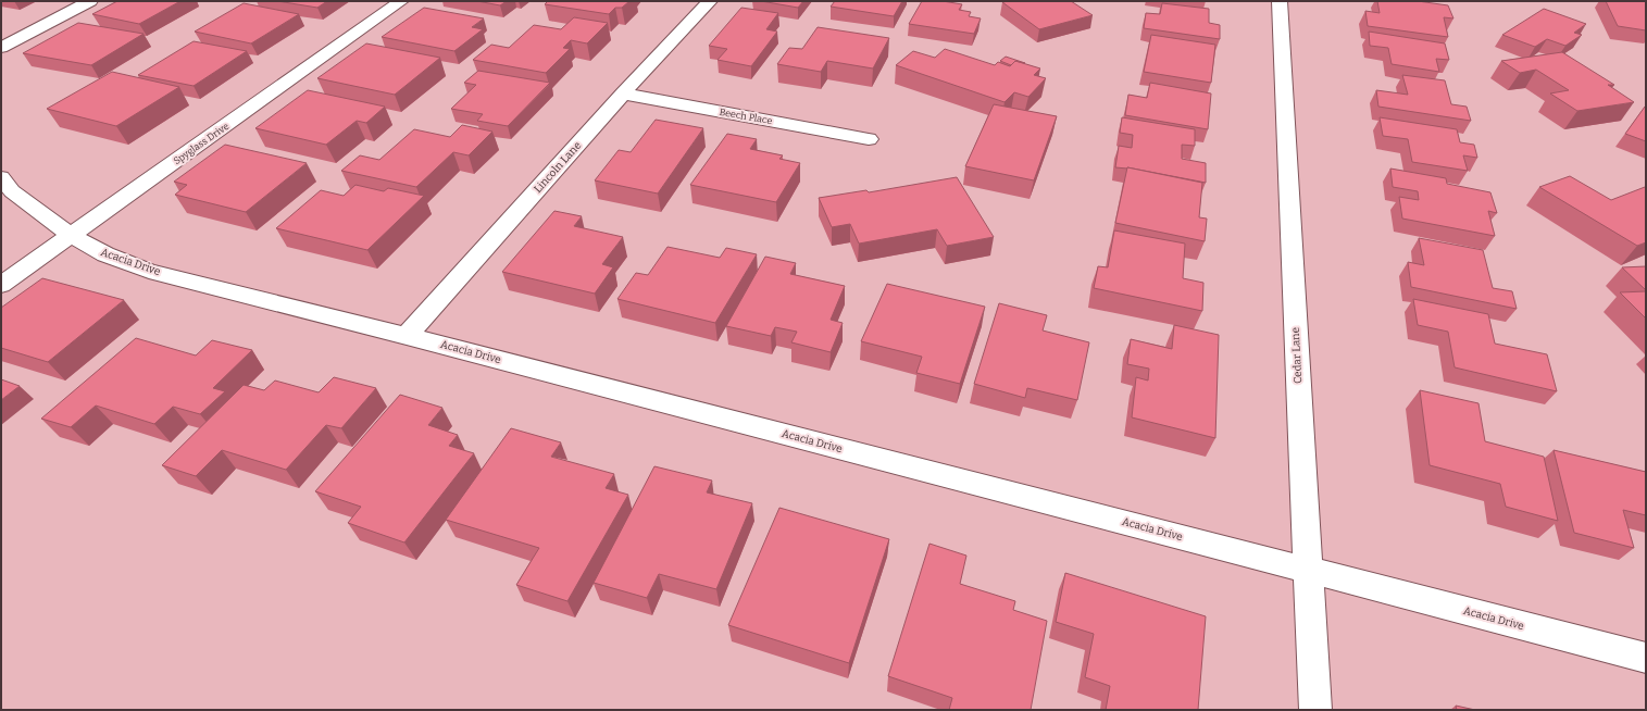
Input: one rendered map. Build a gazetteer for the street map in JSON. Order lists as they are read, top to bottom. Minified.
{"streets":{"street":["Beech Place","Spyglass Drive","Lincoln Lane","Acacia Drive","Cedar Lane"]},"crossings":[["Beech Place","Lincoln Lane"],["Spyglass Drive","Acacia Drive"],["Lincoln Lane","Acacia Drive"],["Acacia Drive","Cedar Lane"]]}
